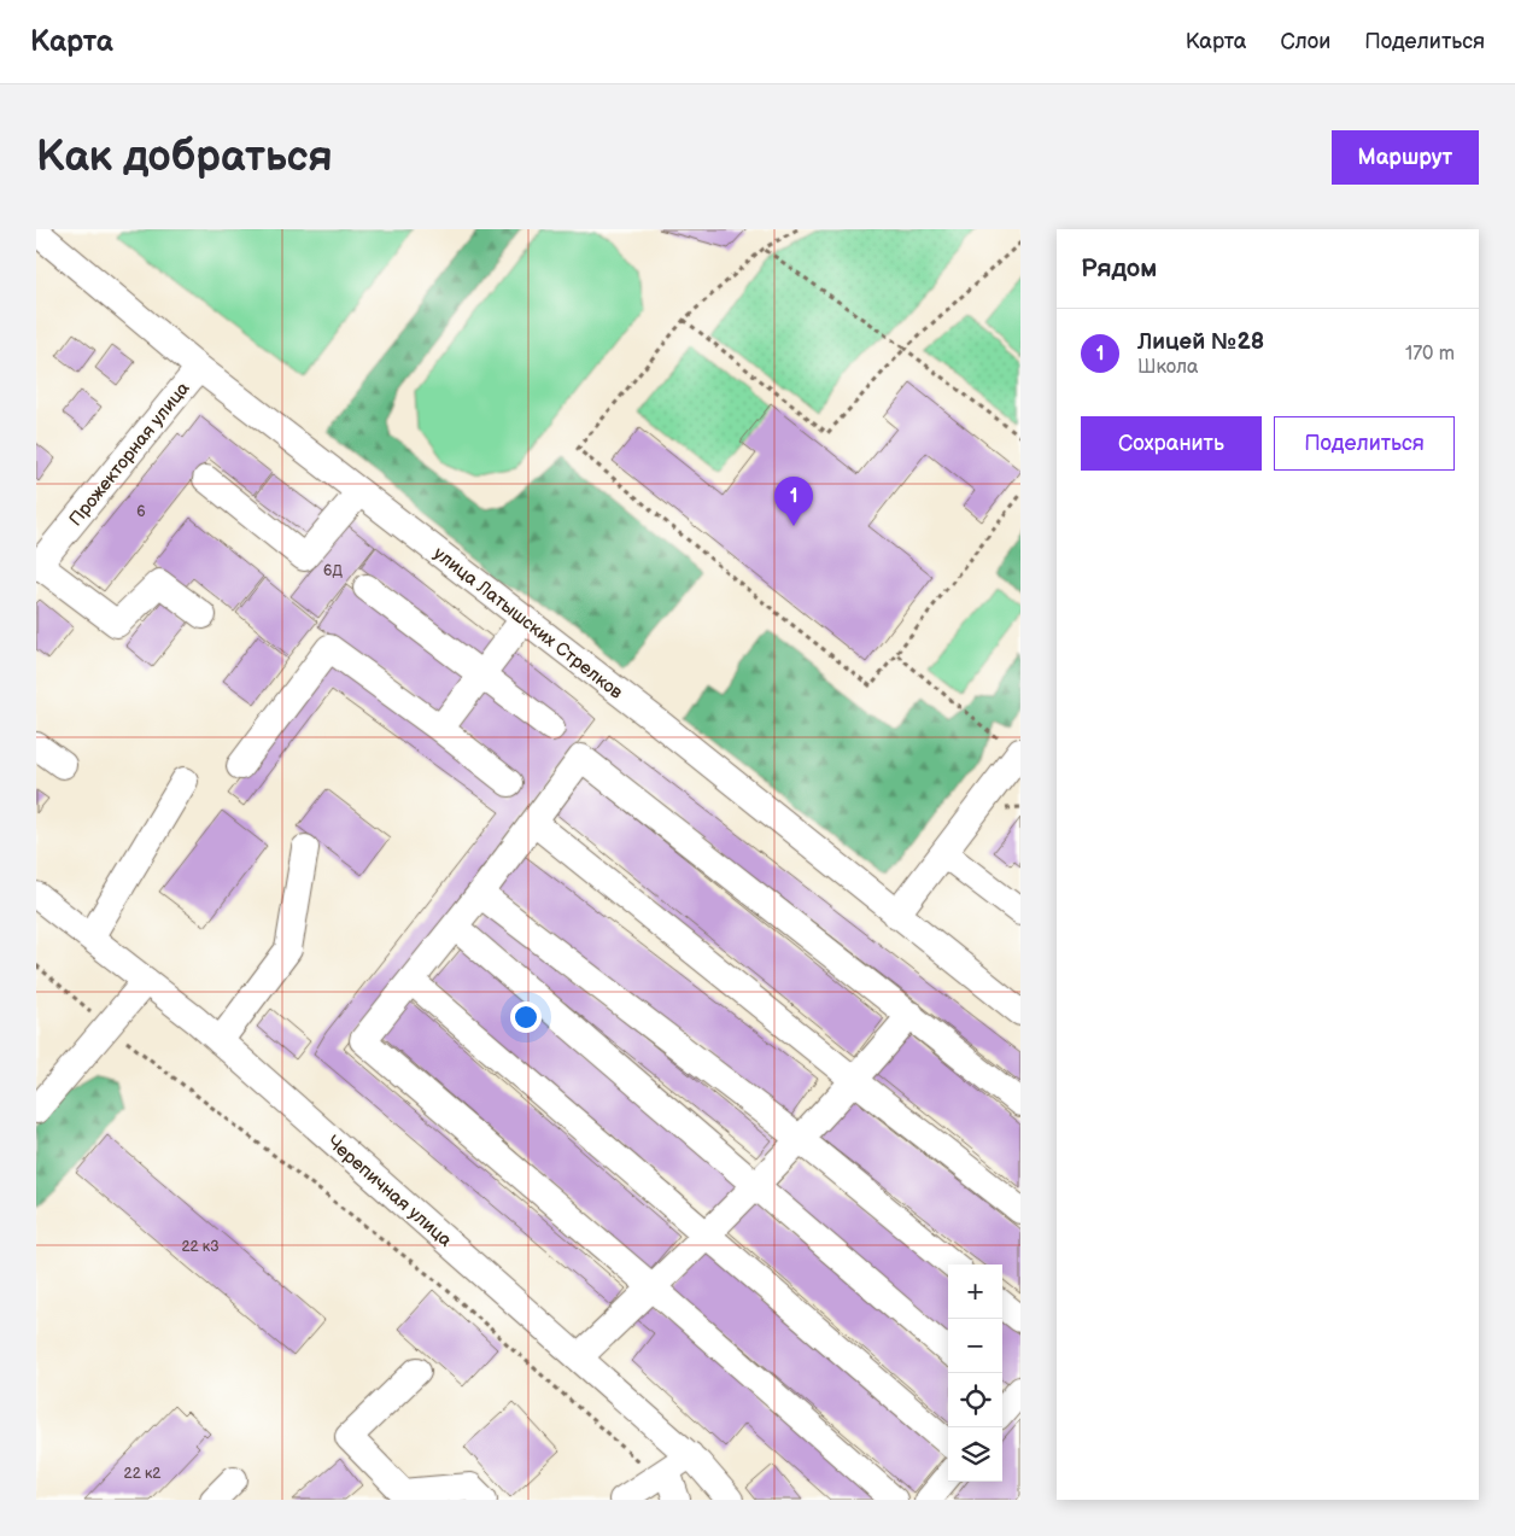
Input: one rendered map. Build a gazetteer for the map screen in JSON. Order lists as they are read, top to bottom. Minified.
{"streets":{"street":["Прожекторная улица","улица Латышских Стрелков","Черепичная улица"]},"crossings":[["Прожекторная улица","улица Латышских Стрелков"]],"house_numbers":["6","6Д","22 к3","22 к2"],"page":{"header":"Карта","nav":["Карта","Слои","Поделиться"],"buttons":["Маршрут",["Сохранить","Поделиться"]],"title":"Как добраться","heading":"Рядом","list":[{"mark":"1","name":"Лицей №28","note":"Школа","value":"170 m"}],"pins":"1","map_buttons":["+","−"]}}
